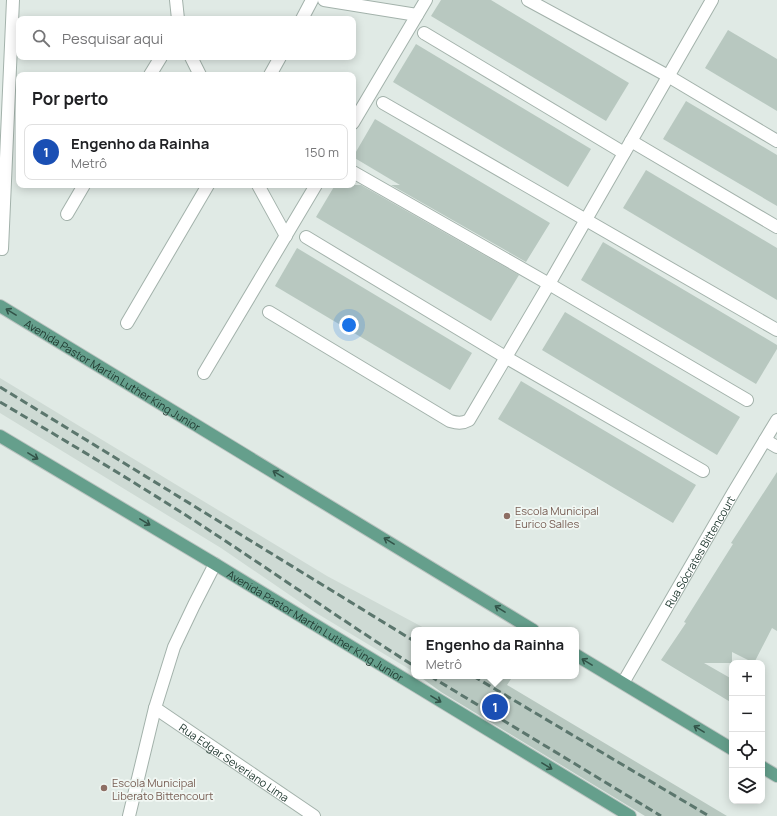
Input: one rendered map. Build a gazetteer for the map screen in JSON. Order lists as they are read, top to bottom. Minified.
{"streets":{"main road":["Avenida Pastor Martin Luther King Junior"],"street":["Rua Sócrates Bittencourt","Rua Edgar Severiano Lima"]},"places":["Escola Municipal Eurico Salles","Escola Municipal Liberato Bittencourt"],"page":{"search":"Pesquisar aqui","heading":"Por perto","list":[{"mark":"1","name":"Engenho da Rainha","note":"Metrô","value":"150 m"}],"popup":["Engenho da Rainha","Metrô"],"map_buttons":["+","−"],"pins":"1"}}
